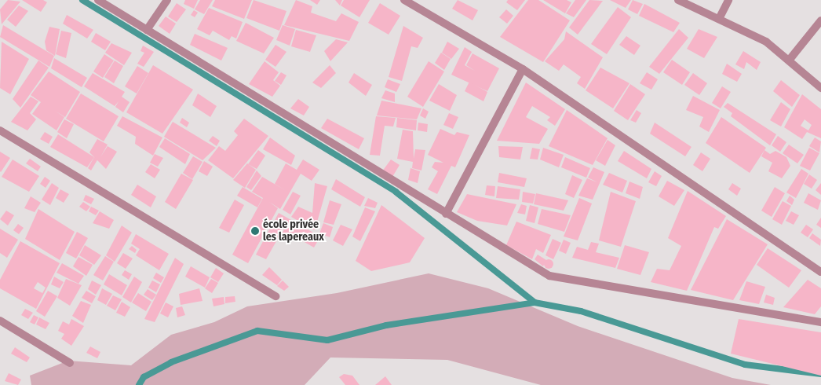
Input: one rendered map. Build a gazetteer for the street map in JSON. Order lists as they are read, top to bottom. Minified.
{"places":["école privée les lapereaux"]}
